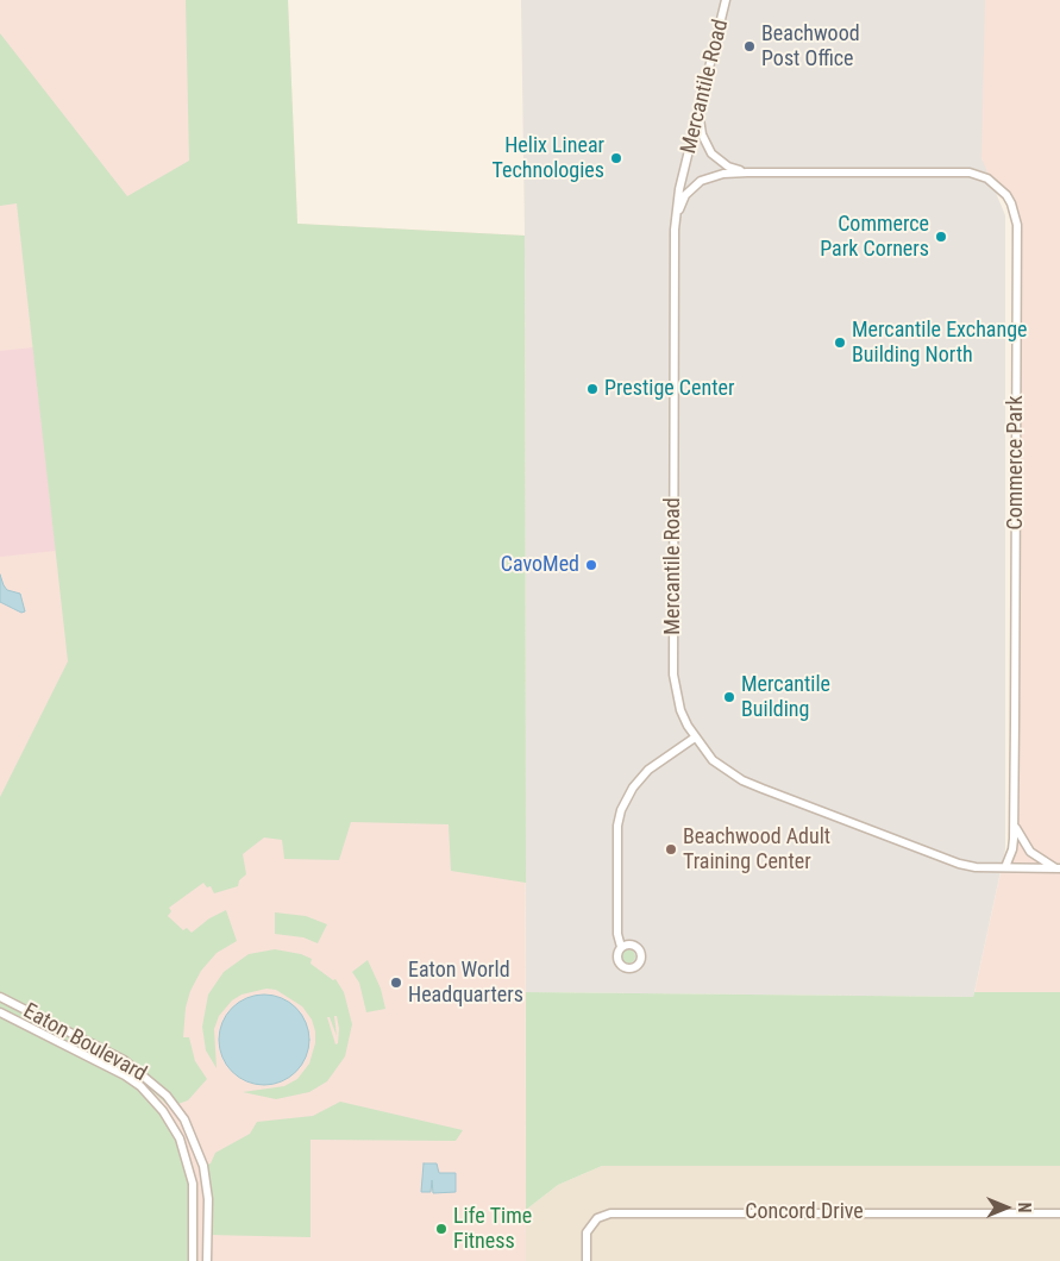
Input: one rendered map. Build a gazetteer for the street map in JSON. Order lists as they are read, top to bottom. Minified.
{"streets":{"street":["Mercantile Road","Commerce Park","Eaton Boulevard","Concord Drive"]},"crossings":[["Mercantile Road","Commerce Park"]],"places":["Beachwood Post Office","Helix Linear Technologies","Commerce Park Corners","Mercantile Exchange Building North","Prestige Center","CavoMed","Mercantile Building","Beachwood Adult Training Center","Eaton World Headquarters","Life Time Fitness"],"north":"right"}
